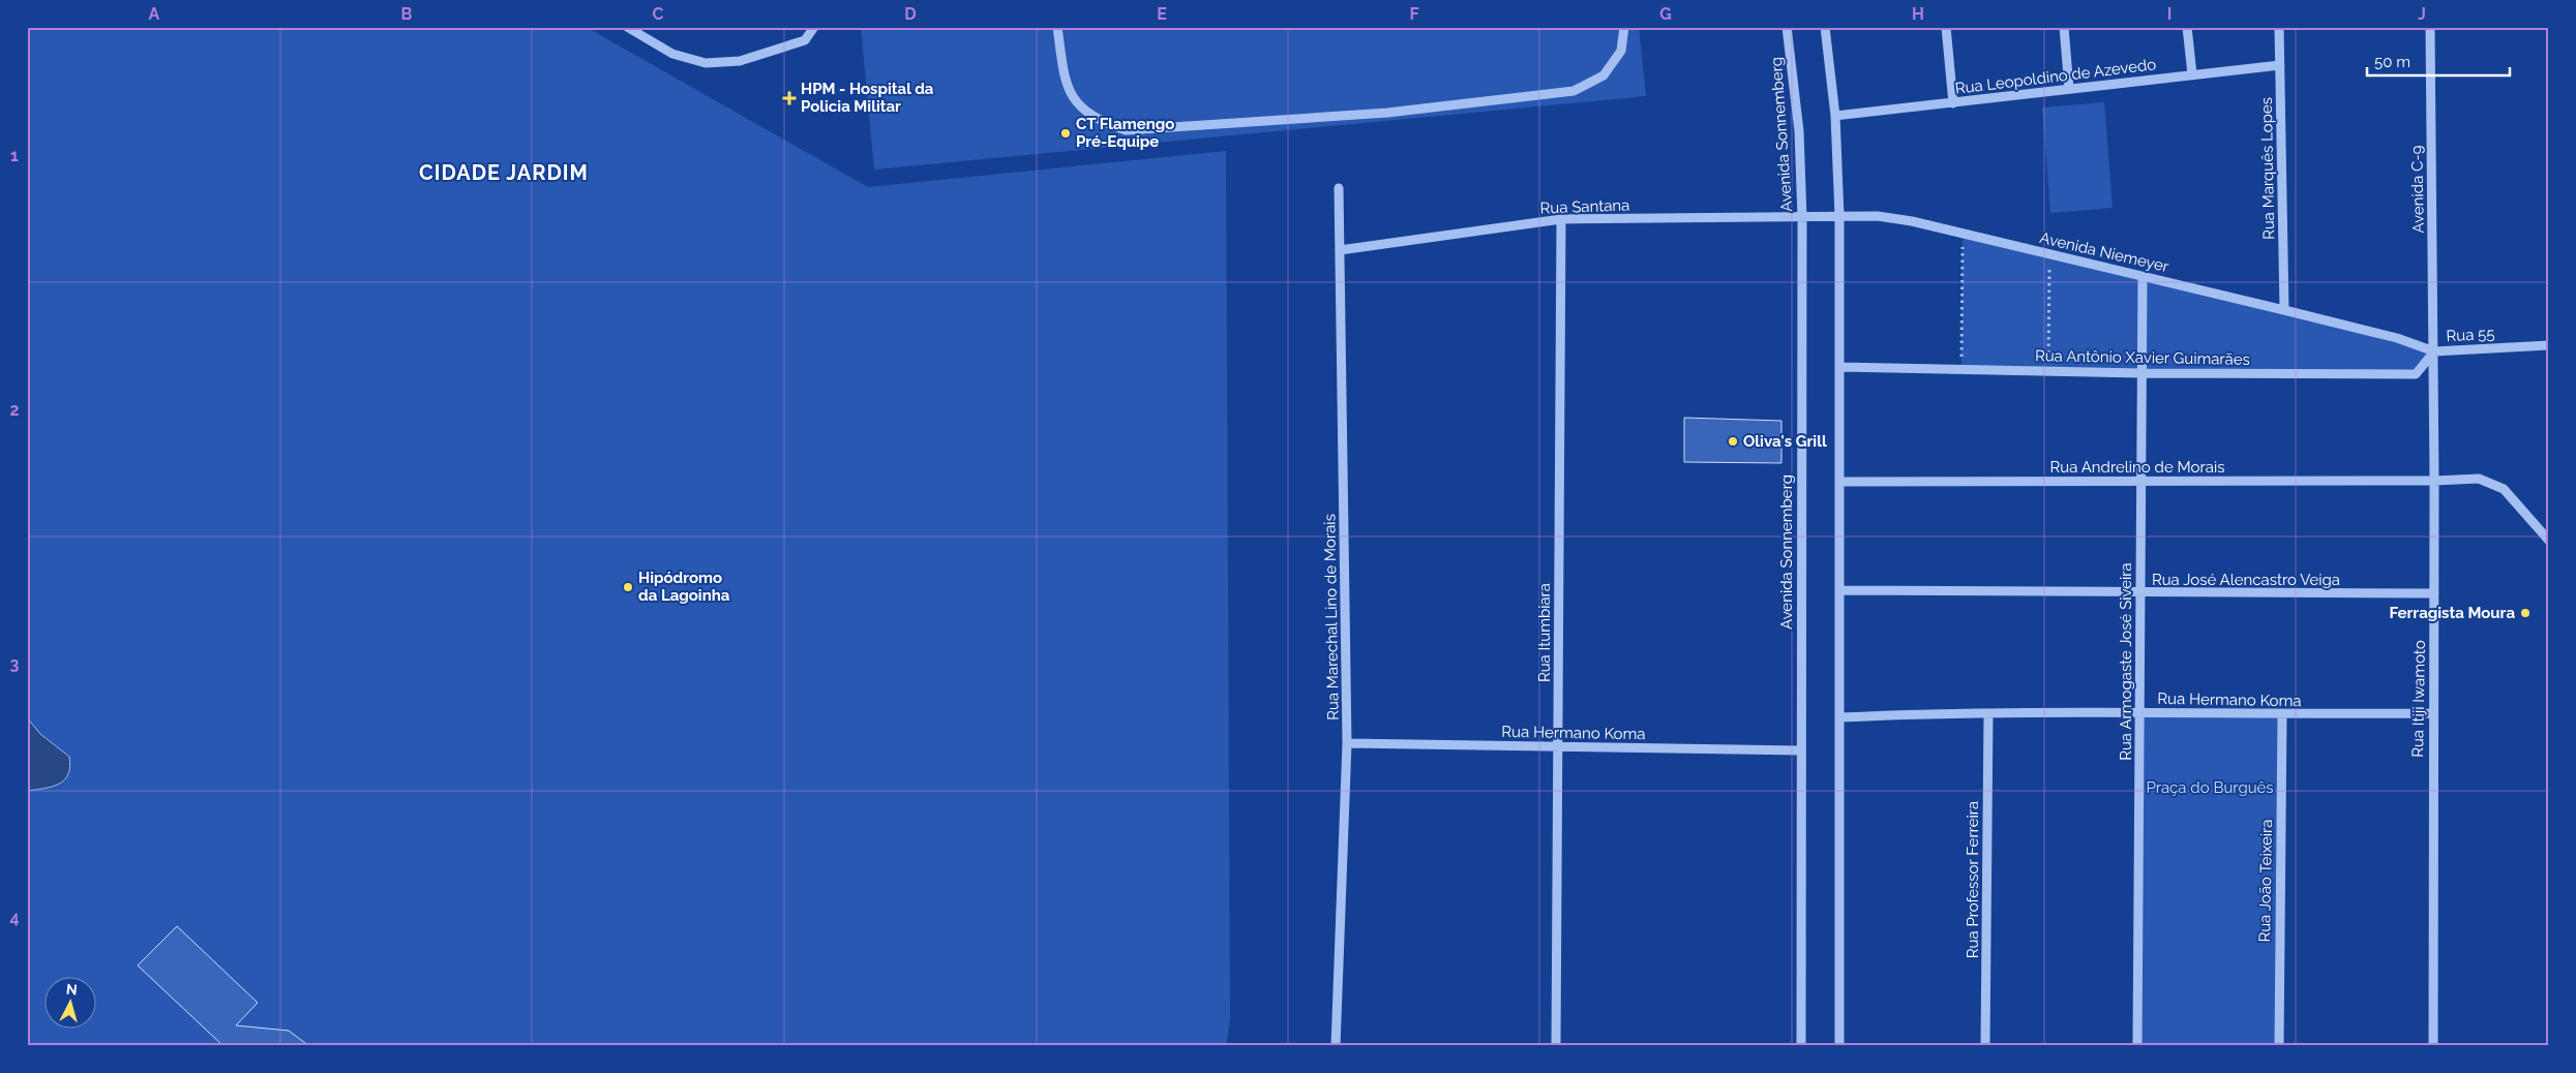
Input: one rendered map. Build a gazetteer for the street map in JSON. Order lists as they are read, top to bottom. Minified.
{"streets":{"street":["Rua Leopoldino de Azevedo","Avenida Sonnemberg","Rua Marquês Lopes","Avenida C-9","Rua Santana","Avenida Niemeyer","Rua 55","Rua Antônio Xavier Guimarães","Rua Andrelino de Morais","Rua José Alencastro Veiga","Rua Marechal Lino de Morais","Rua Itumbiara","Rua Armogaste José Siveira","Rua Itiji Iwamoto","Rua Hermano Koma","Rua Professor Ferreira","Rua João Teixeira"]},"crossings":[["Rua Leopoldino de Azevedo","Rua Marquês Lopes"],["Avenida Sonnemberg","Rua Santana"],["Avenida Sonnemberg","Avenida Niemeyer"],["Avenida Sonnemberg","Rua Hermano Koma"],["Rua Marquês Lopes","Avenida Niemeyer"],["Avenida C-9","Rua 55"],["Avenida C-9","Rua Antônio Xavier Guimarães"],["Avenida C-9","Rua Itiji Iwamoto"],["Rua Santana","Avenida Niemeyer"],["Rua Santana","Rua Marechal Lino de Morais"],["Rua Santana","Rua Itumbiara"],["Avenida Niemeyer","Rua 55"],["Avenida Niemeyer","Rua Armogaste José Siveira"],["Rua 55","Rua Antônio Xavier Guimarães"],["Rua 55","Rua Itiji Iwamoto"],["Rua Antônio Xavier Guimarães","Rua Armogaste José Siveira"],["Rua Antônio Xavier Guimarães","Rua Itiji Iwamoto"],["Rua Andrelino de Morais","Rua Armogaste José Siveira"],["Rua Andrelino de Morais","Rua Itiji Iwamoto"],["Rua José Alencastro Veiga","Rua Armogaste José Siveira"],["Rua José Alencastro Veiga","Rua Itiji Iwamoto"],["Rua Marechal Lino de Morais","Rua Hermano Koma"],["Rua Itumbiara","Rua Hermano Koma"],["Rua Armogaste José Siveira","Rua Hermano Koma"],["Rua Itiji Iwamoto","Rua Hermano Koma"],["Rua Hermano Koma","Rua Professor Ferreira"],["Rua Hermano Koma","Rua João Teixeira"]],"districts":["CIDADE JARDIM"],"parks":["Praça do Burguês"],"places":{"health":["HPM - Hospital da Policia Militar"],"other":["CT Flamengo Pré-Equipe","Oliva's Grill","Hipódromo da Lagoinha","Ferragista Moura"]},"scale_bar":"50 m","north":"top","grid":{"columns":["A","B","C","D","E","F","G","H","I","J"],"rows":["1","2","3","4"]}}
